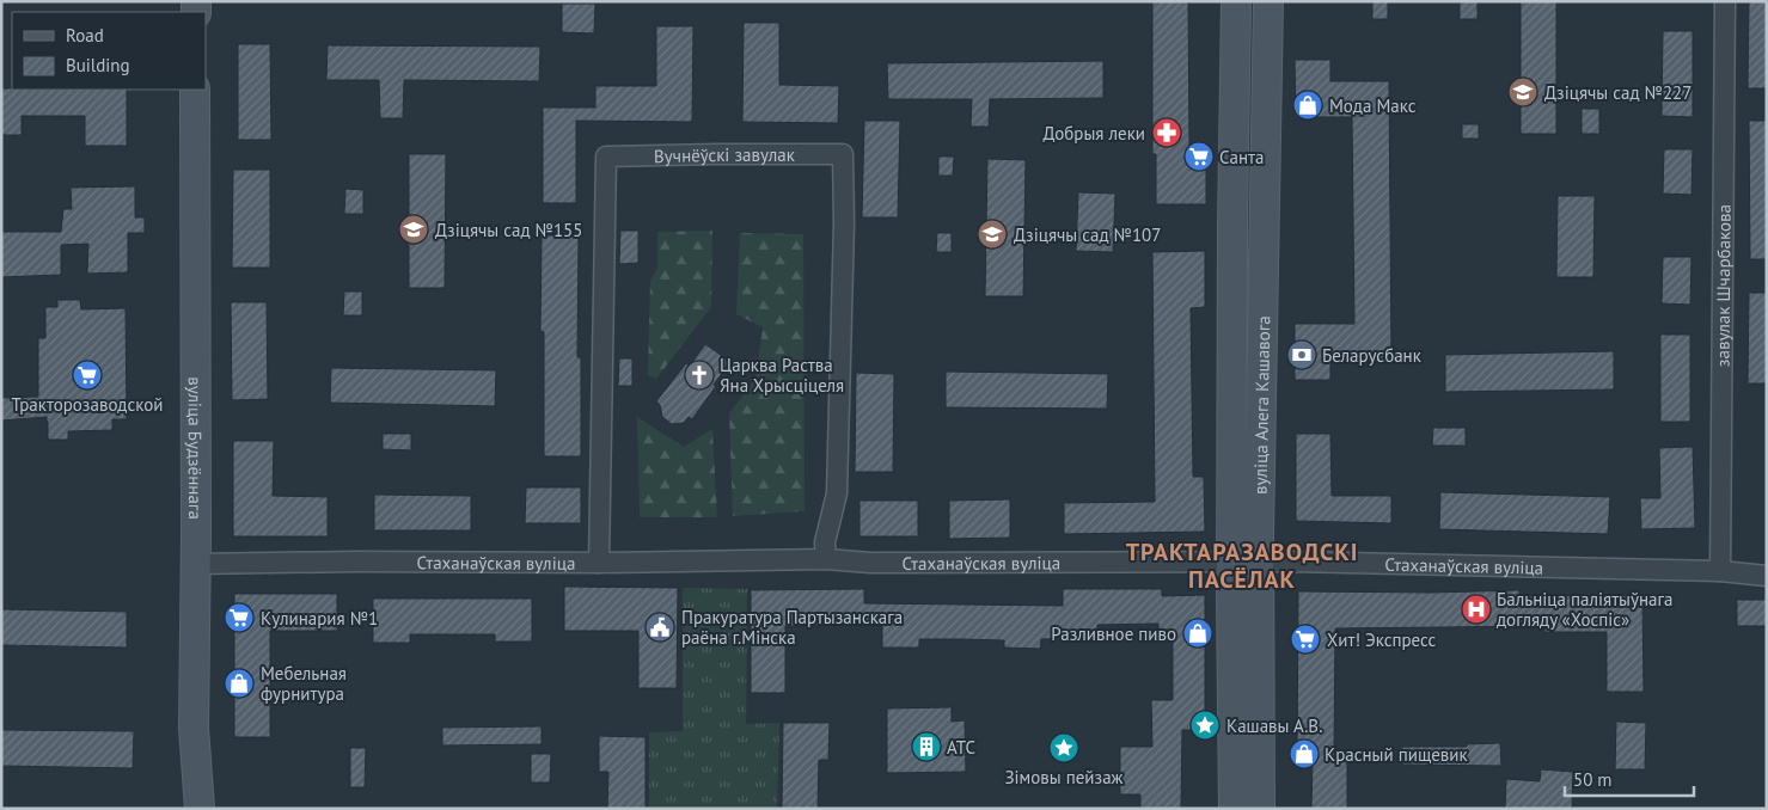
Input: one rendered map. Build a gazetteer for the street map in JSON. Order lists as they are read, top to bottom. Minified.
{"streets":{"main road":["вуліца Алега Кашавога","вуліца Будзённага"],"street":["Вучнёўскі завулак","завулак Шчарбакова","Стаханаўская вуліца"]},"crossings":[["Вучнёўскі завулак","Стаханаўская вуліца"],["завулак Шчарбакова","Стаханаўская вуліца"],["вуліца Алега Кашавога","Стаханаўская вуліца"],["вуліца Будзённага","Стаханаўская вуліца"]],"districts":["ТРАКТАРАЗАВОДСКІ ПАСЁЛАК"],"places":{"school or university":["Дзіцячы сад №227","Дзіцячы сад №155","Дзіцячы сад №107"],"shop":["Мода Макс","Разливное пиво","Мебельная фурнитура","Красный пищевик"],"pharmacy":["Добрыя леки"],"supermarket":["Санта","Тракторозаводской","Кулинария №1","Хит! Экспресс"],"bank":["Беларусбанк"],"church":["Царква Раства Яна Хрысціцеля"],"hospital":["Бальніца паліятыўнага догляду «Хоспіс»"],"public building":["Пракуратура Партызанскага раёна г.Мінска"],"place":["Кашавы А.В.","Зімовы пейзаж"],"building":["АТС"]},"legend":["Road","Building"],"scale_bar":"50 m"}
